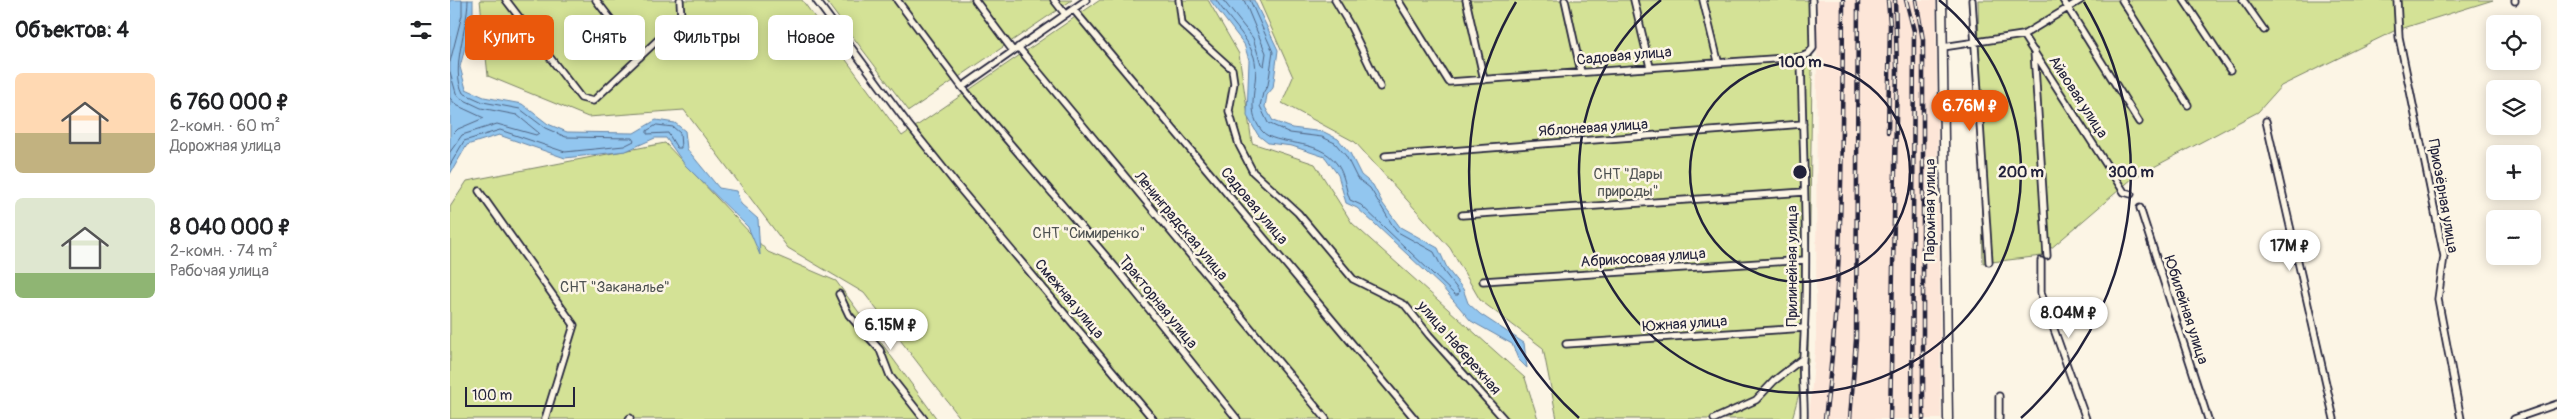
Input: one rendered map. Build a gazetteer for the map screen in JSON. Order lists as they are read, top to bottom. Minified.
{"streets":{"street":["Садовая улица","Айвовая улица","Яблоневая улица","Приозёрная улица","Паромная улица","Ленинградская улица","Абрикосовая улица","Прилинейная улица","Смежная улица","Тракторная улица","Юбилейная улица","Южная улица","улица Набережная"]},"crossings":[["Садовая улица","Прилинейная улица"],["Яблоневая улица","Прилинейная улица"],["Абрикосовая улица","Прилинейная улица"],["Прилинейная улица","Южная улица"]],"parks":["СНТ \"Дары природы\"","СНТ \"Симиренко\"","СНТ \"Заканалье\""],"scale_bar":"100 m","page":{"heading":"Объектов: 4","map_buttons":["+","−"],"chip":["Купить","Снять","Фильтры","Новое"],"list":[{"name":"6 760 000 ₽","note":"2-комн. · 60 m² · Дорожная улица"},{"name":"8 040 000 ₽","note":"2-комн. · 74 m² · Рабочая улица"}],"price":["6.76M ₽","17M ₽","8.04M ₽","6.15M ₽"],"scale":"100 m"},"rings":["100 m","200 m","300 m"]}
